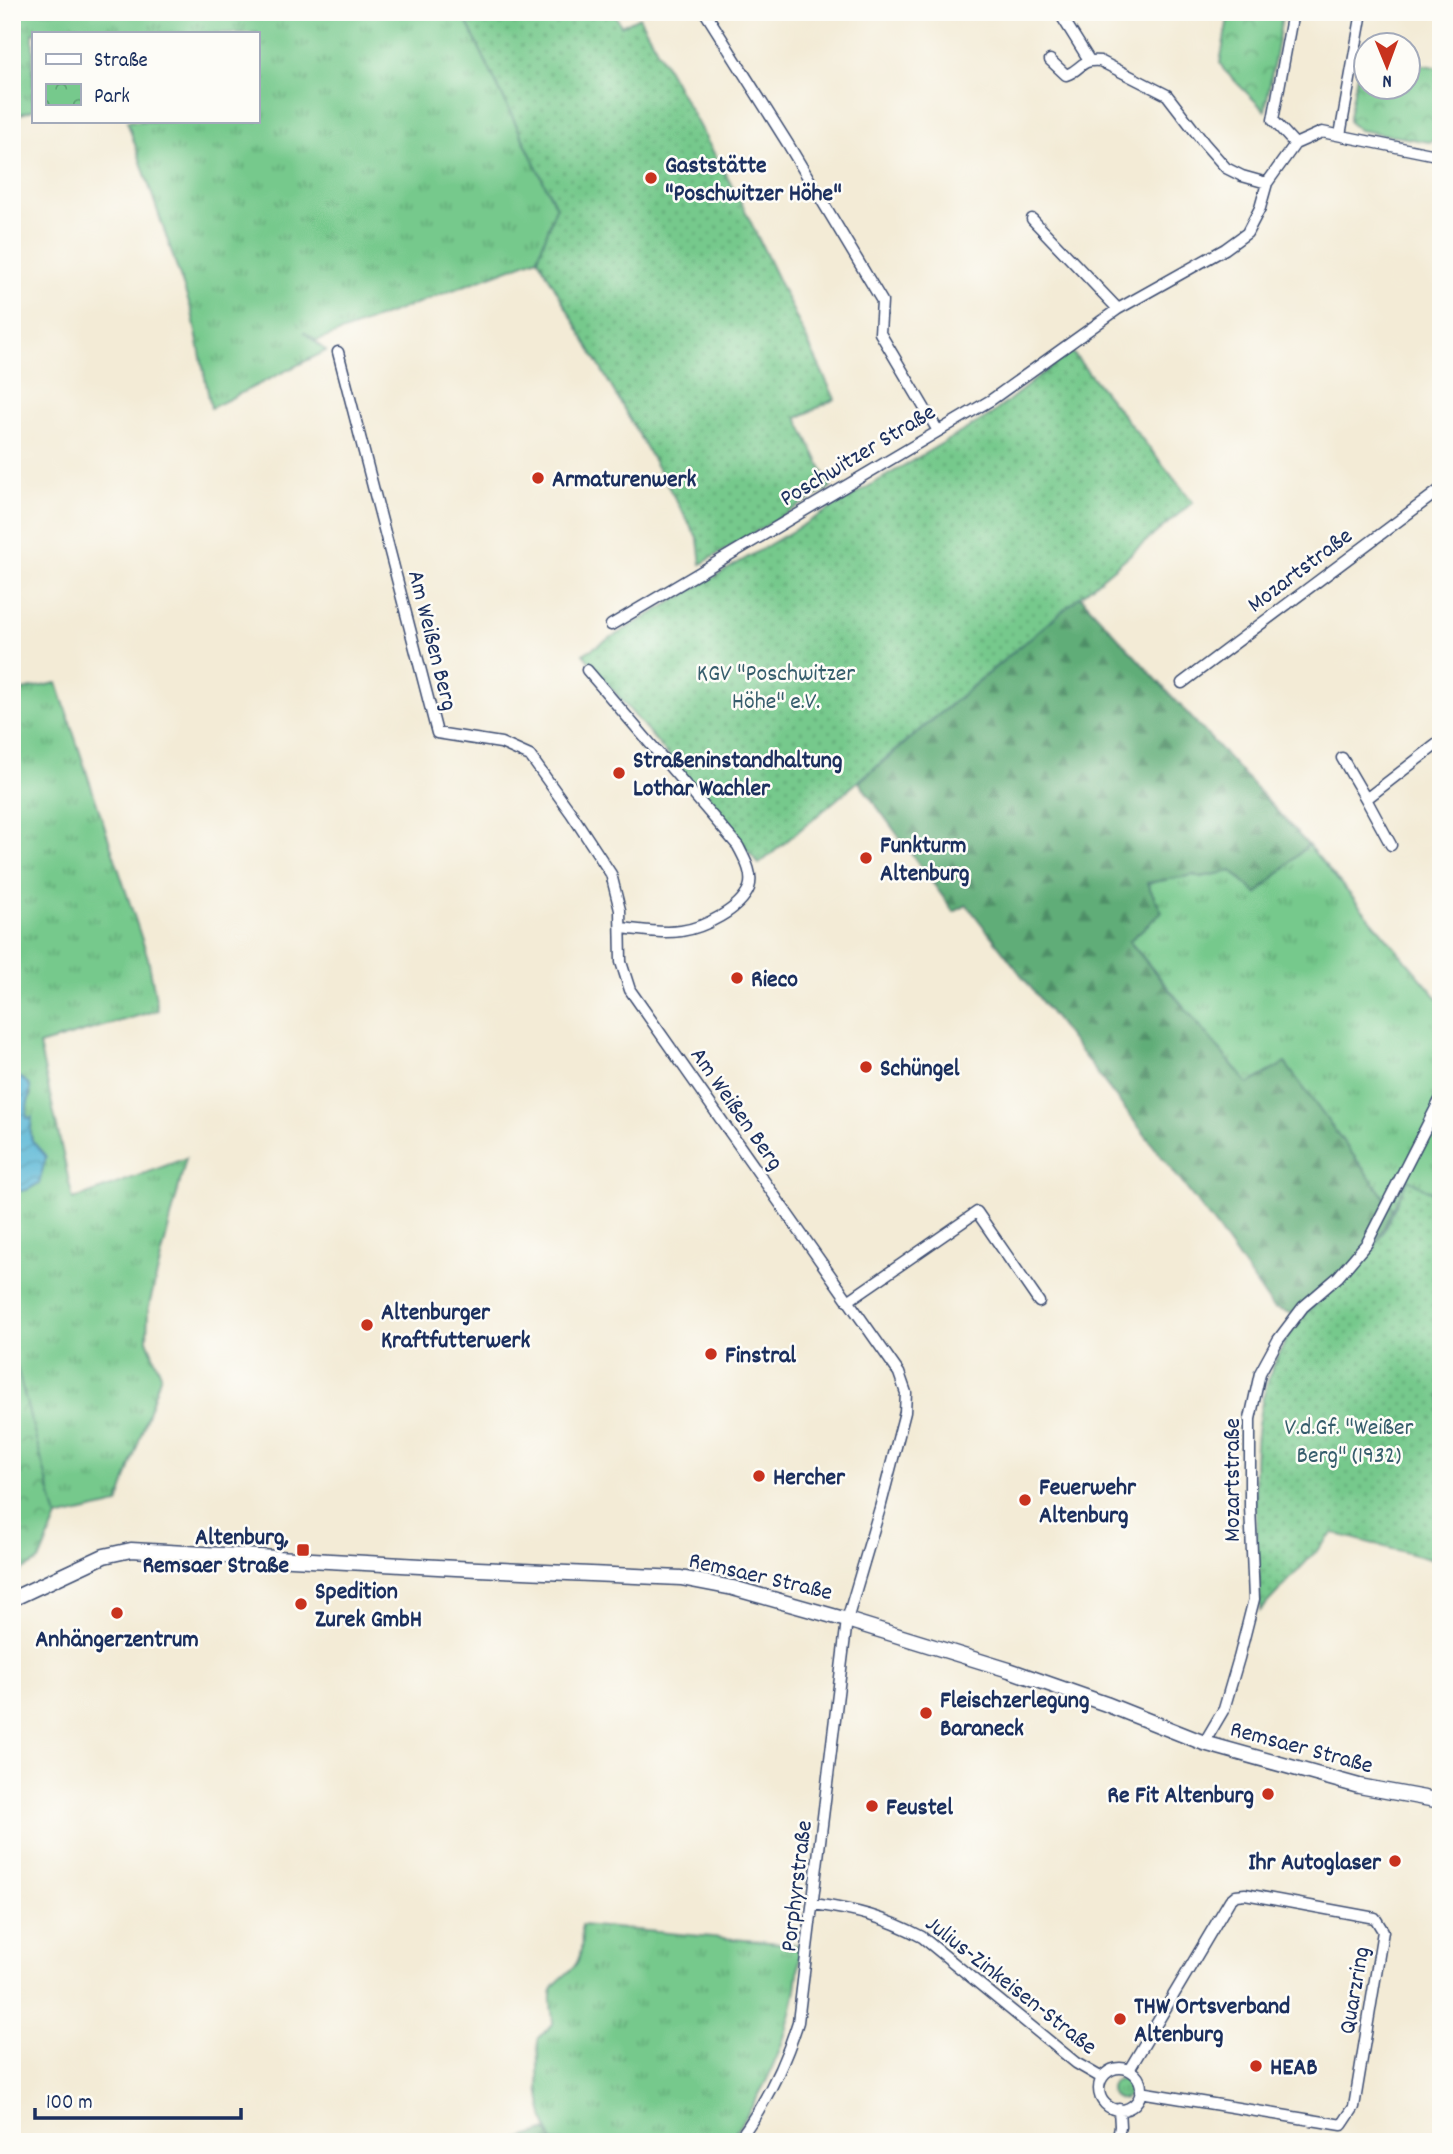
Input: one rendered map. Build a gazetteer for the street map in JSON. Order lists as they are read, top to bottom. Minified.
{"streets":{"street":["Poschwitzer Straße","Mozartstraße","Am Weißen Berg","Remsaer Straße","Porphyrstraße","Julius-Zinkeisen-Straße","Quarzring"]},"crossings":[["Mozartstraße","Remsaer Straße"],["Am Weißen Berg","Remsaer Straße"],["Am Weißen Berg","Porphyrstraße"],["Remsaer Straße","Porphyrstraße"],["Porphyrstraße","Julius-Zinkeisen-Straße"],["Julius-Zinkeisen-Straße","Quarzring"]],"parks":["KGV \"Poschwitzer Höhe\" e.V.","V.d.Gf. \"Weißer Berg\" (1932)"],"places":{"other":["Gaststätte \"Poschwitzer Höhe\"","Armaturenwerk","Straßeninstandhaltung Lothar Wachler","Funkturm Altenburg","Rieco","Schüngel","Altenburger Kraftfutterwerk","Finstral","Hercher","Feuerwehr Altenburg","Spedition Zurek GmbH","Anhängerzentrum","Fleischzerlegung Baraneck","Re Fit Altenburg","Feustel","Ihr Autoglaser","THW Ortsverband Altenburg","HEAB"],"transit":["Altenburg, Remsaer Straße"]},"legend":["Straße","Park"],"scale_bar":"100 m","north":"bottom"}
